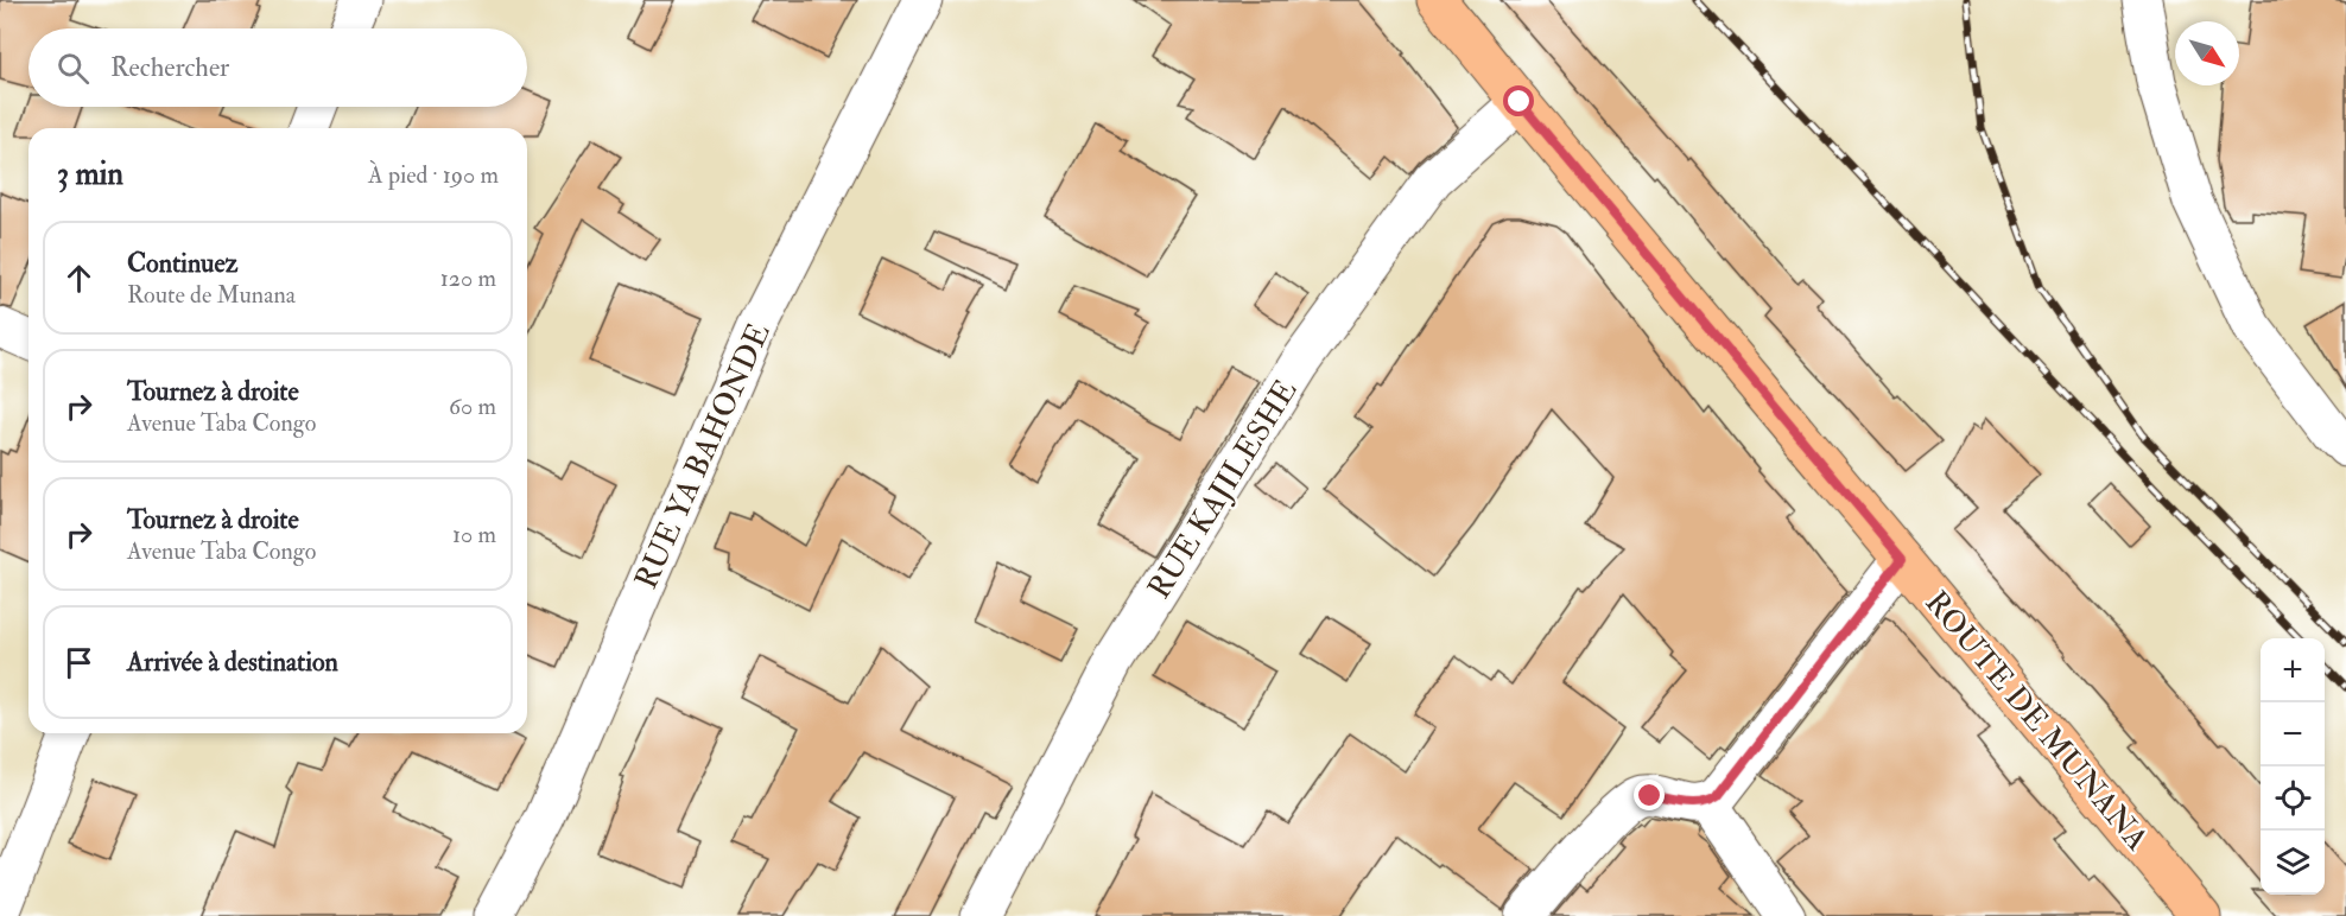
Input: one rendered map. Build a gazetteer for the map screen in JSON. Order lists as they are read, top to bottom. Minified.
{"streets":{"main road":["ROUTE DE MUNANA"],"street":["RUE YA BAHONDE","RUE KAJILESHE"]},"crossings":[["RUE KAJILESHE","ROUTE DE MUNANA"]],"north":"bottom right","page":{"search":"Rechercher","heading":["3 min","À pied · 190 m"],"list":[["Continuez","Route de Munana","120 m"],["Tournez à droite","Avenue Taba Congo","60 m"],["Tournez à droite","Avenue Taba Congo","10 m"],"Arrivée à destination"],"map_buttons":["+","−"]}}
